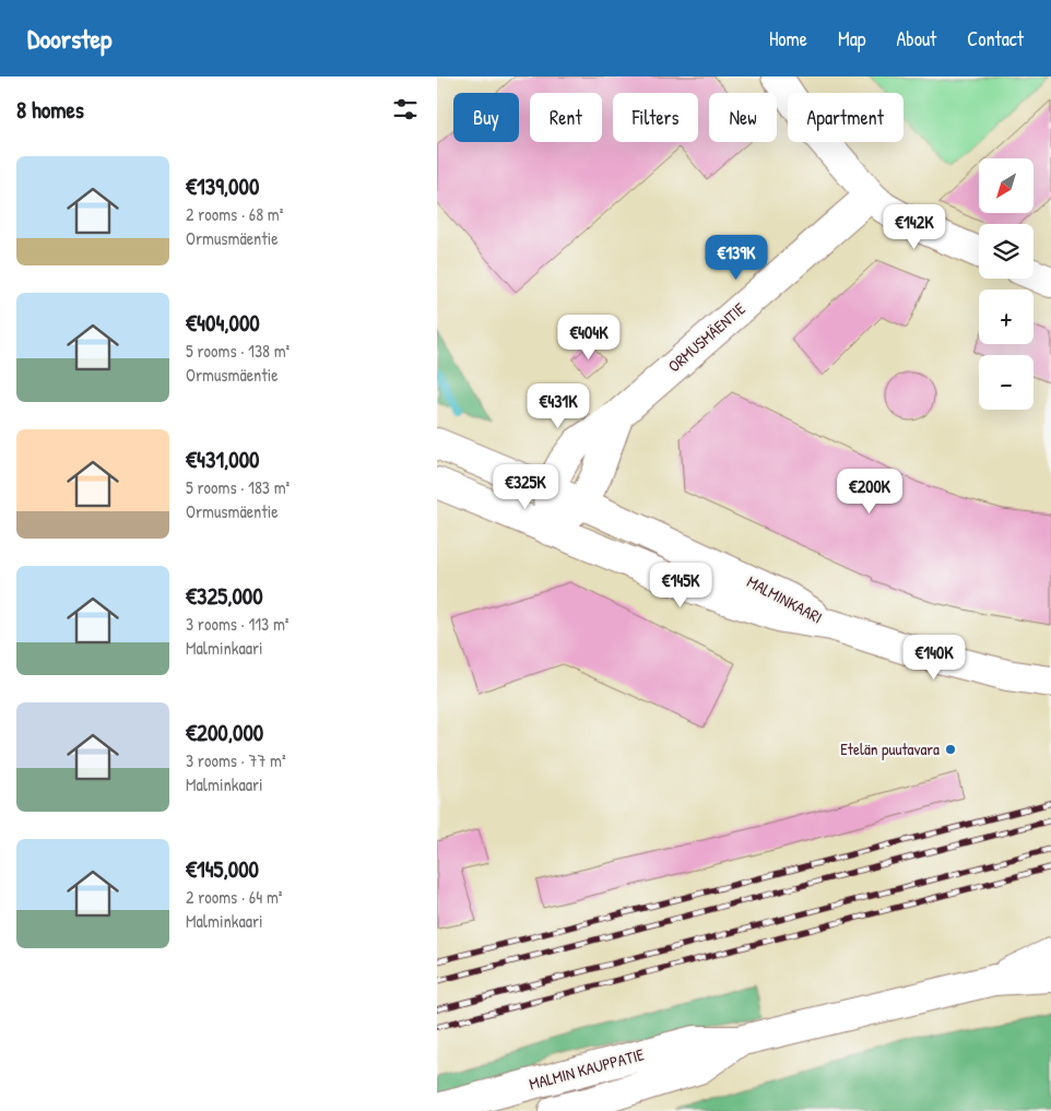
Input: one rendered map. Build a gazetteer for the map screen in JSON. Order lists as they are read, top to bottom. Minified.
{"streets":{"street":["ORMUSMÄENTIE","MALMINKAARI","MALMIN KAUPPATIE"]},"crossings":[["ORMUSMÄENTIE","MALMINKAARI"]],"places":["Etelän puutavara"],"north":"bottom left","page":{"header":"Doorstep","nav":["Home","Map","About","Contact"],"heading":"8 homes","chip":["Buy","Rent","Filters","New","Apartment"],"list":[{"name":"€139,000","note":"2 rooms · 68 m² · Ormusmäentie"},{"name":"€404,000","note":"5 rooms · 138 m² · Ormusmäentie"},{"name":"€431,000","note":"5 rooms · 183 m² · Ormusmäentie"},{"name":"€325,000","note":"3 rooms · 113 m² · Malminkaari"},{"name":"€200,000","note":"3 rooms · 77 m² · Malminkaari"},{"name":"€145,000","note":"2 rooms · 64 m² · Malminkaari"}],"map_buttons":["+","−"],"price":["€142K","€139K","€404K","€431K","€325K","€200K","€145K","€140K"]}}
